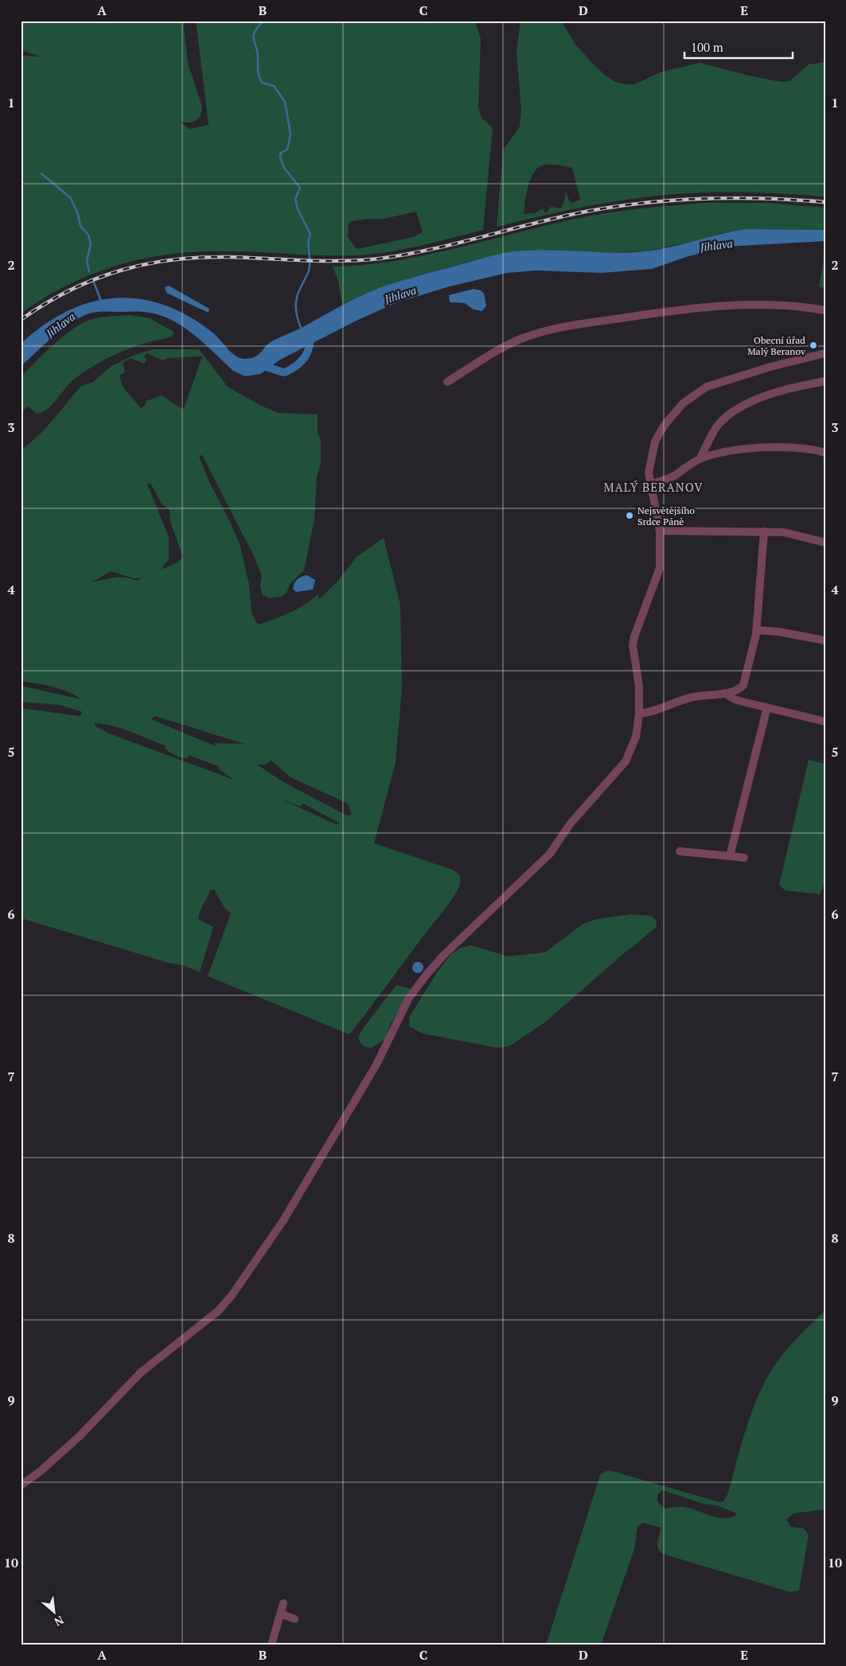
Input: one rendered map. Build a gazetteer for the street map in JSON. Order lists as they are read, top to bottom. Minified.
{"districts":["MALÝ BERANOV"],"water":["Jihlava"],"places":["Obecní úřad Malý Beranov","Nejsvětějšího Srdce Páně"],"scale_bar":"100 m","north":"bottom right","grid":{"columns":["A","B","C","D","E"],"rows":["1","2","3","4","5","6","7","8","9","10"]}}
